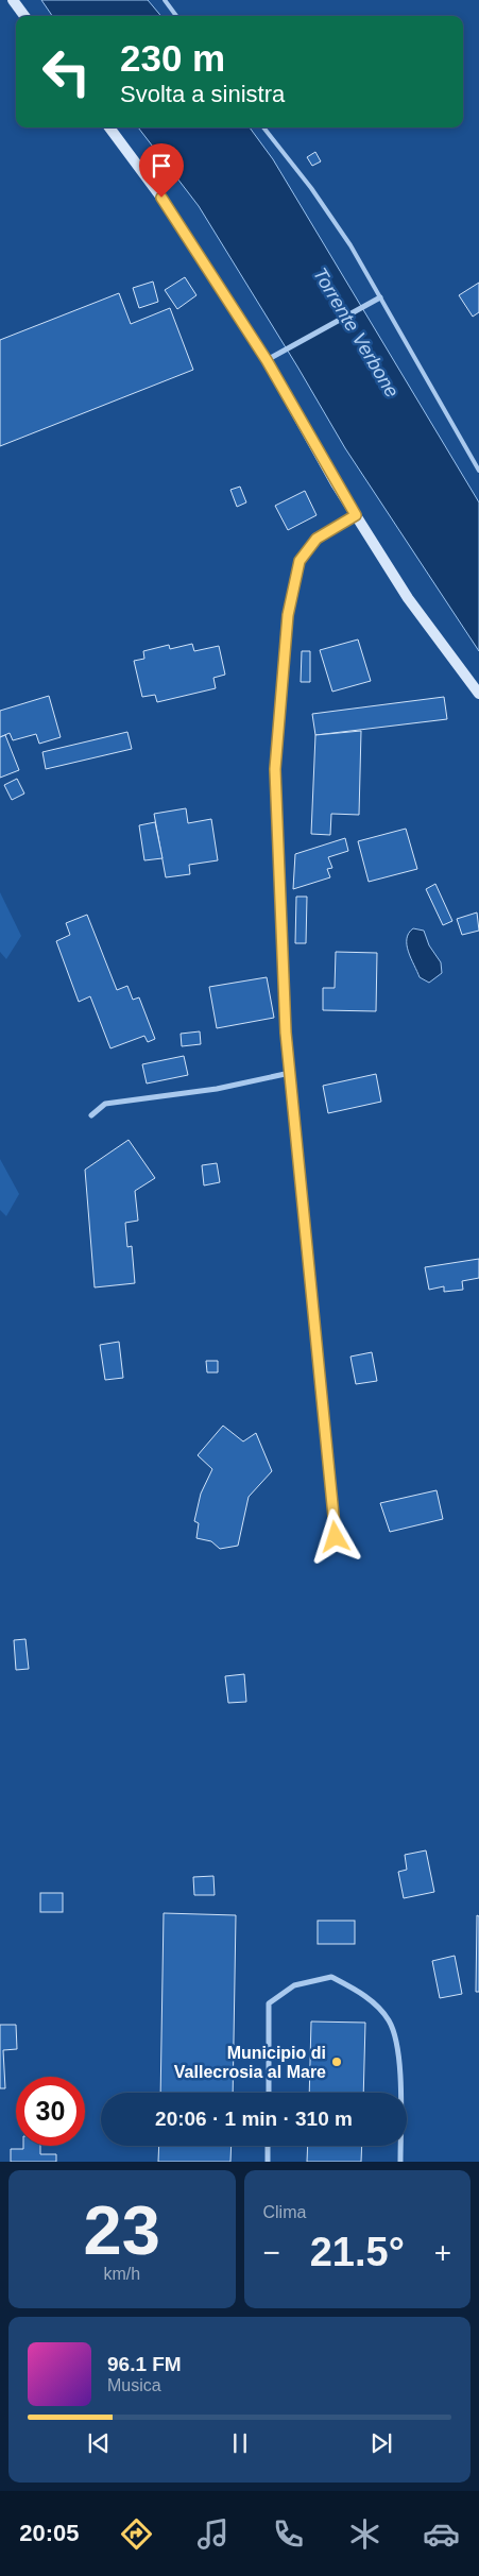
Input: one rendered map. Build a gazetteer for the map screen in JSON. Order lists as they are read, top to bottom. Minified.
{"water":["Torrente Verbone"],"places":["Municipio di Vallecrosia al Mare"],"page":{"turn":["230 m","Svolta a sinistra"],"limit":"30","trip":"20:06 · 1 min · 310 m","tile":[["23","km/h"],"Clima"],"heat":["−","21.5°","+"],"song":["96.1 FM","Musica"],"tabs":"20:05"}}
